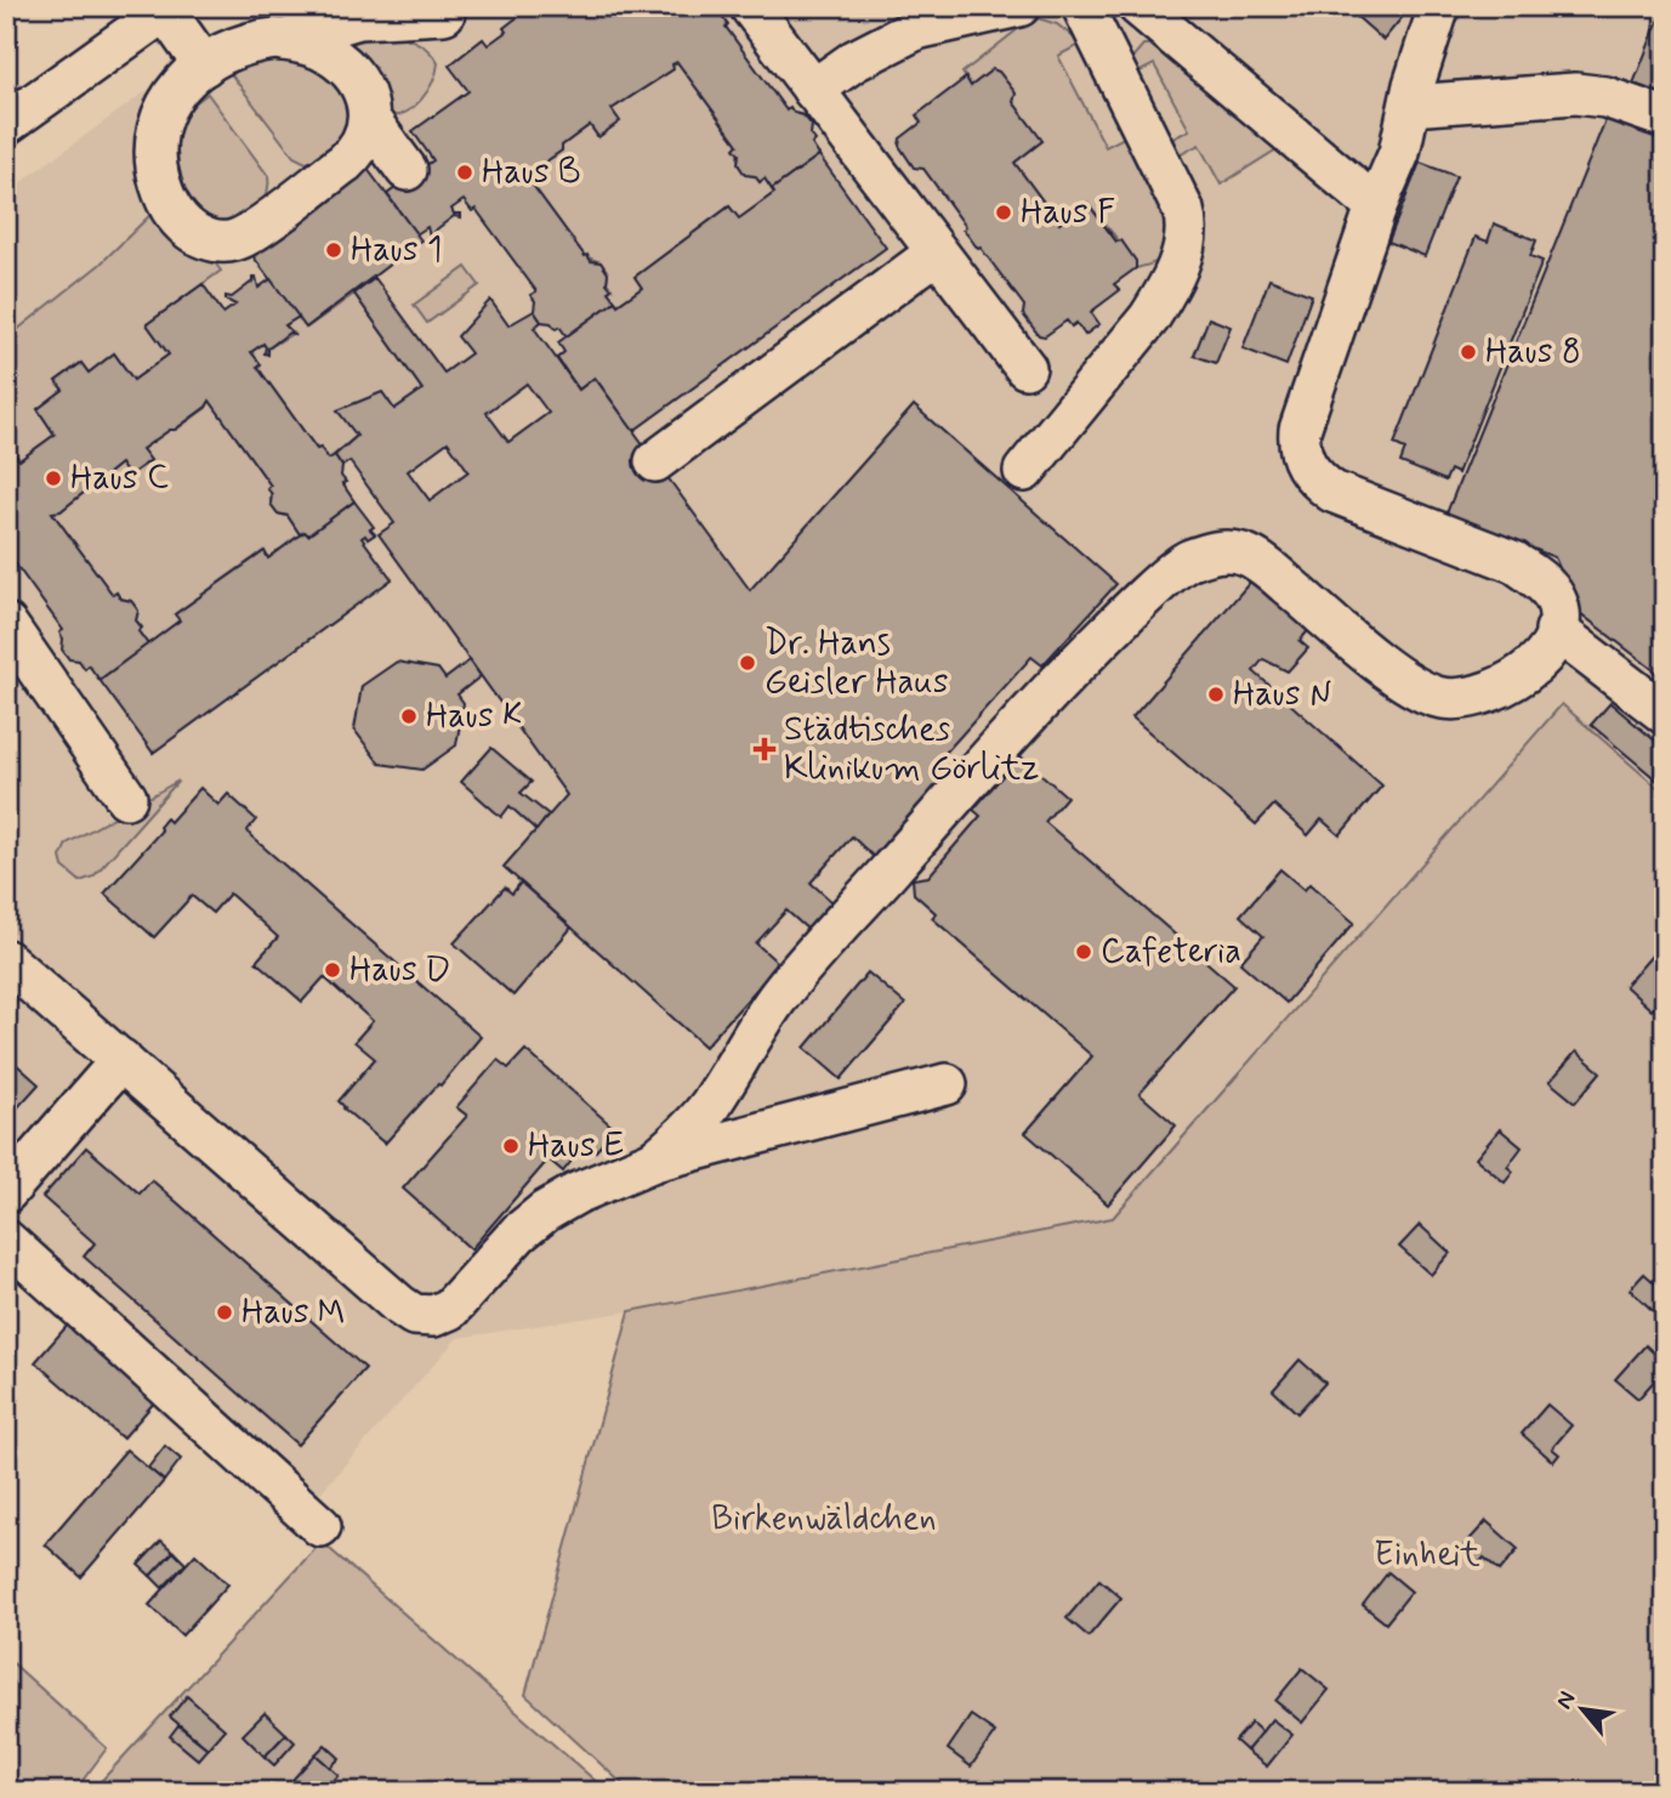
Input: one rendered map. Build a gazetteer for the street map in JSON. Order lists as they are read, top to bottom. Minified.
{"parks":["Birkenwäldchen","Einheit"],"places":{"other":["Haus B","Haus F","Haus 1","Haus 8","Haus C","Dr. Hans Geisler Haus","Haus N","Haus K","Cafeteria","Haus D","Haus E","Haus M"],"health":["Städtisches Klinikum Görlitz"]},"north":"top left"}
